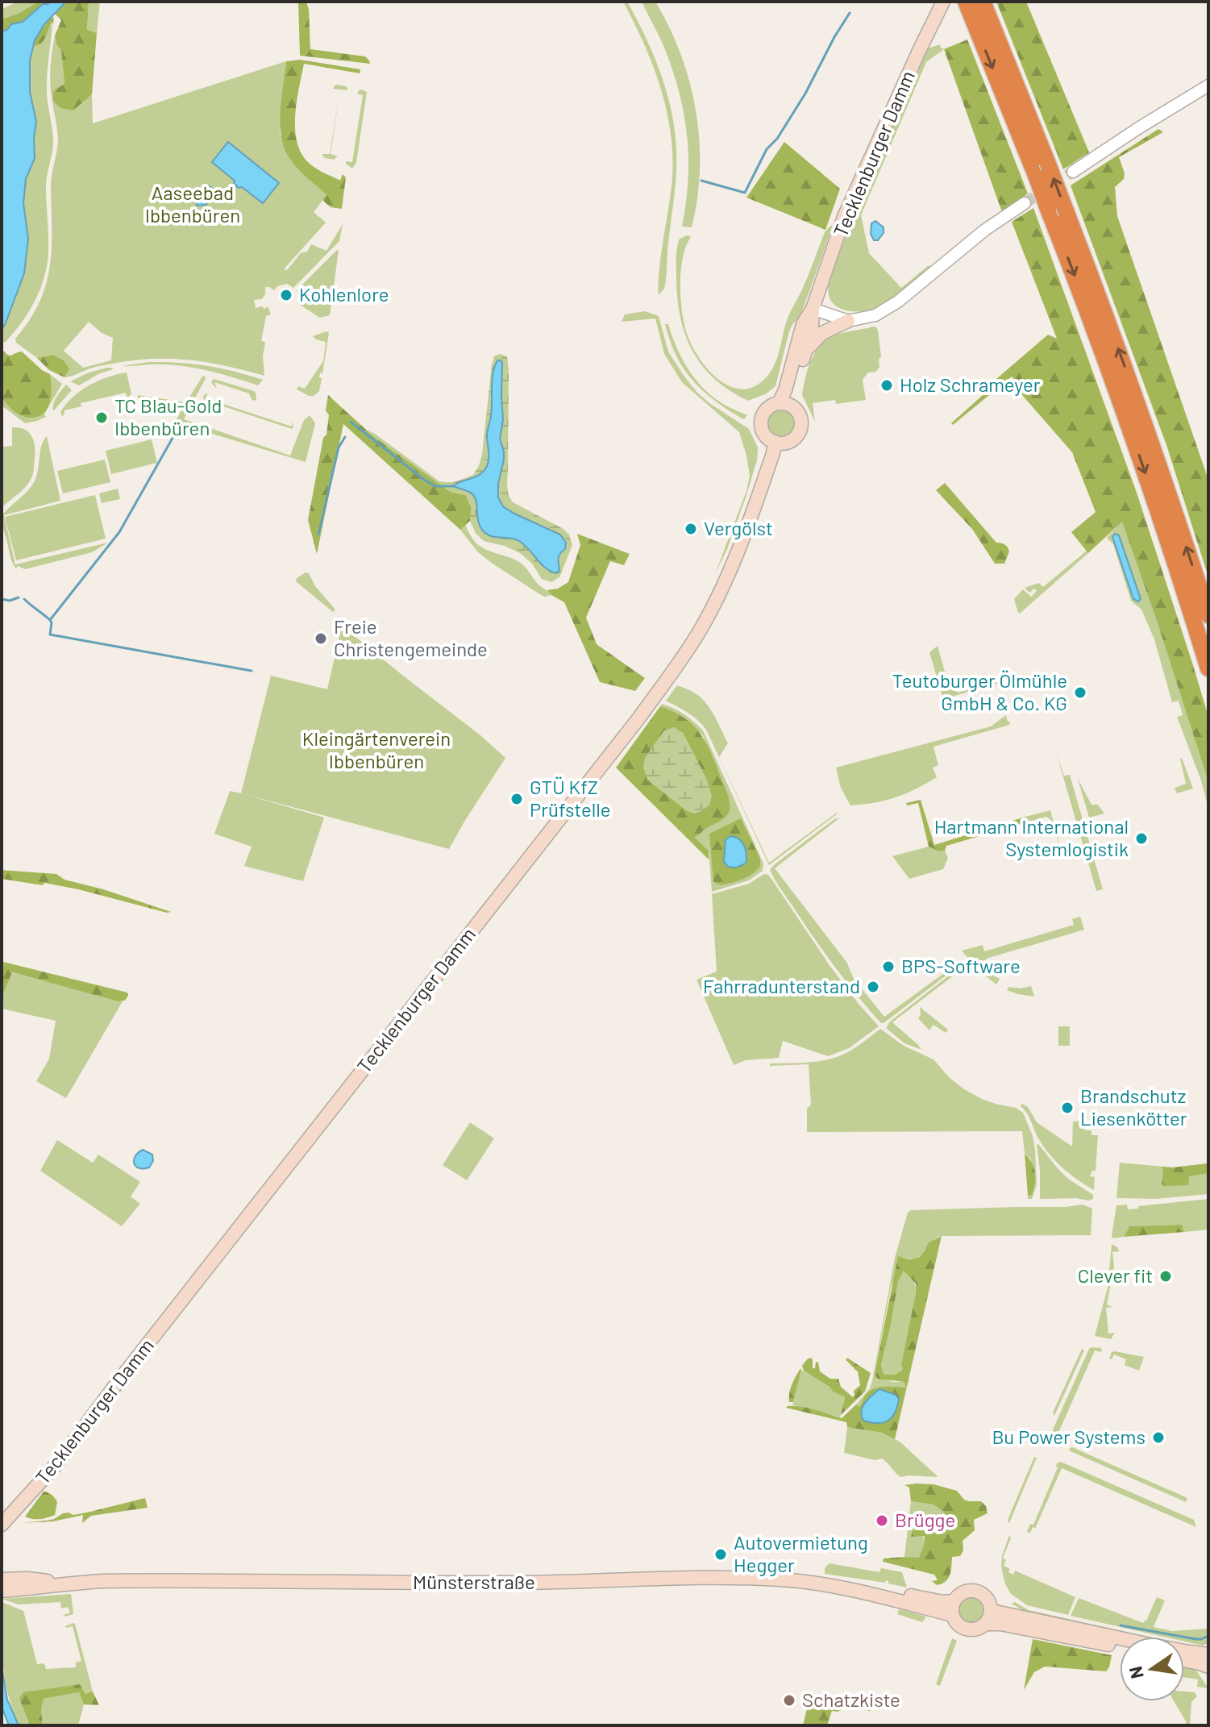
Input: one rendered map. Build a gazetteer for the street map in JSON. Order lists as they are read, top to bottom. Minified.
{"streets":{"main road":["Tecklenburger Damm","Münsterstraße"]},"parks":["Aaseebad Ibbenbüren","Kleingärtenverein Ibbenbüren"],"places":["Kohlenlore","Holz Schrameyer","TC Blau-Gold Ibbenbüren","Vergölst","Freie Christengemeinde","Teutoburger Ölmühle GmbH & Co. KG","GTÜ KfZ Prüfstelle","Hartmann International Systemlogistik","BPS-Software","Fahrradunterstand","Brandschutz Liesenkötter","Clever fit","Bu Power Systems","Brügge","Autovermietung Hegger","Schatzkiste"],"north":"left"}
